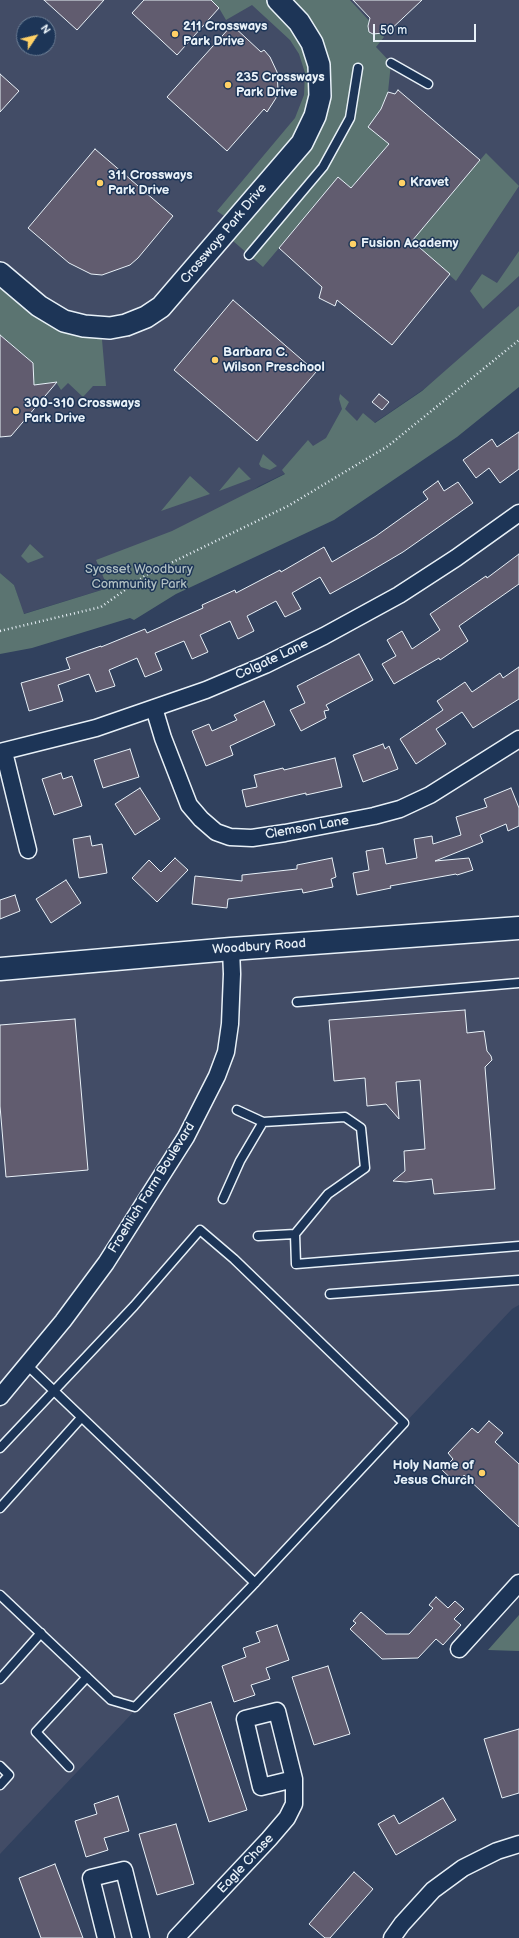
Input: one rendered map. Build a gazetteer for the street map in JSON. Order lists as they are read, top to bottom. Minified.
{"streets":{"main road":["Woodbury Road"],"street":["Crossways Park Drive","Colgate Lane","Clemson Lane","Froehlich Farm Boulevard","Eagle Chase"]},"crossings":[["Colgate Lane","Clemson Lane"],["Woodbury Road","Froehlich Farm Boulevard"]],"parks":["Syosset Woodbury Community Park"],"places":["211 Crossways Park Drive","235 Crossways Park Drive","311 Crossways Park Drive","Kravet","Fusion Academy","Barbara C. Wilson Preschool","300-310 Crossways Park Drive","Holy Name of Jesus Church"],"scale_bar":"50 m","north":"top right"}
